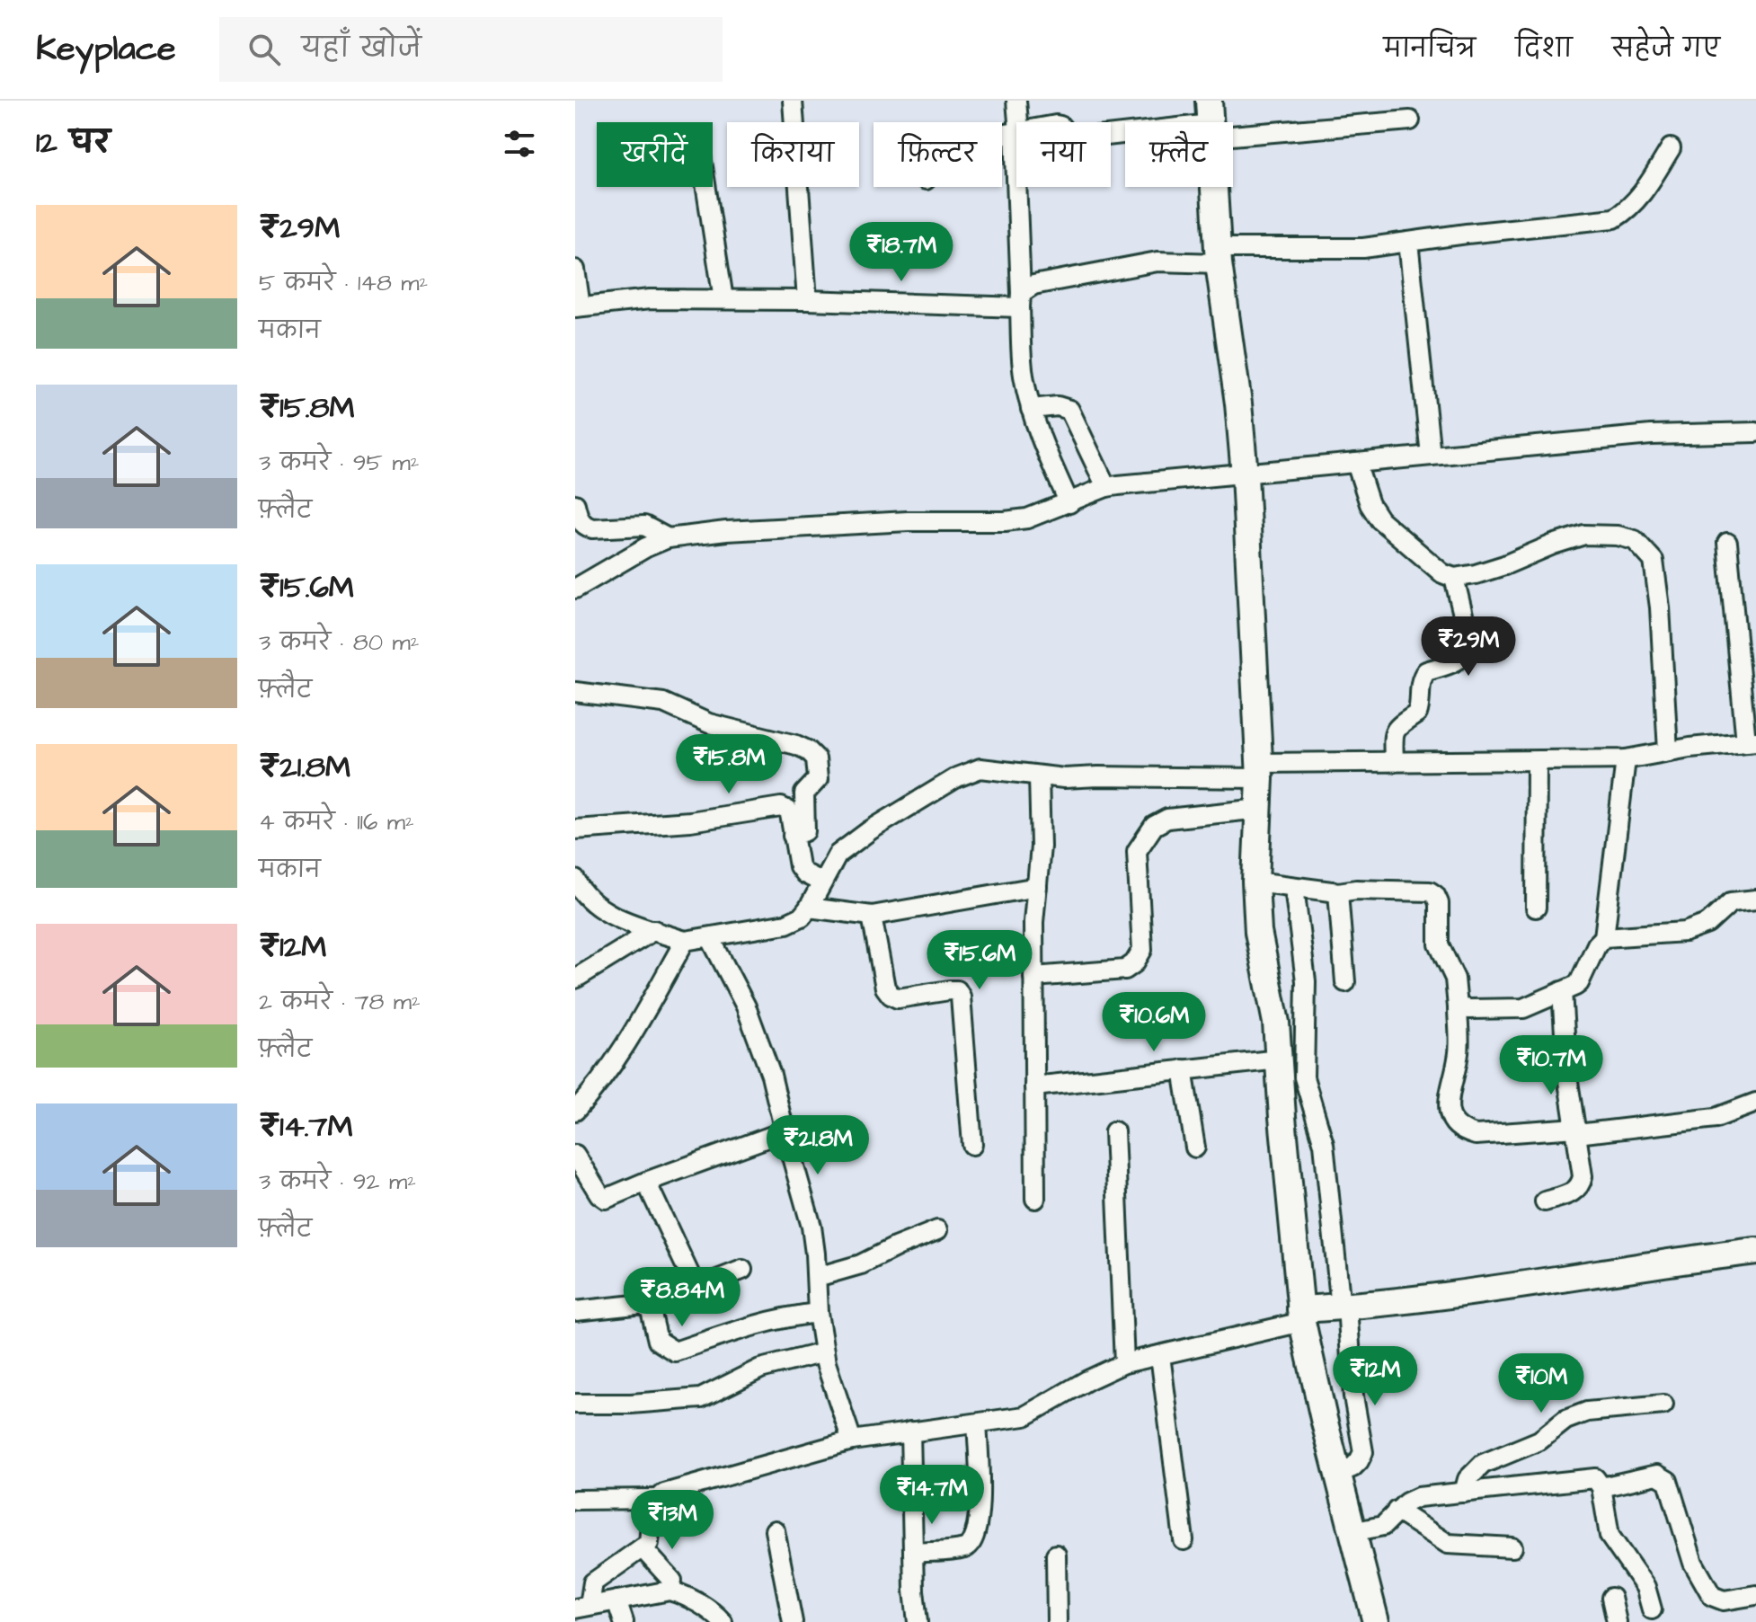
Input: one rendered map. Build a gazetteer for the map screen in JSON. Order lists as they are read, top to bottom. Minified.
{"page":{"header":"Keyplace","search":"यहाँ खोजें","nav":["मानचित्र","दिशा","सहेजे गए"],"heading":"12 घर","chip":["खरीदें","किराया","फ़िल्टर","नया","फ़्लैट"],"list":[{"name":"₹29M","note":"5 कमरे · 148 m² · मकान"},{"name":"₹15.8M","note":"3 कमरे · 95 m² · फ़्लैट"},{"name":"₹15.6M","note":"3 कमरे · 80 m² · फ़्लैट"},{"name":"₹21.8M","note":"4 कमरे · 116 m² · मकान"},{"name":"₹12M","note":"2 कमरे · 78 m² · फ़्लैट"},{"name":"₹14.7M","note":"3 कमरे · 92 m² · फ़्लैट"}],"price":["₹18.7M","₹29M","₹15.8M","₹15.6M","₹10.6M","₹10.7M","₹21.8M","₹8.84M","₹12M","₹10M","₹14.7M","₹13M"]}}
